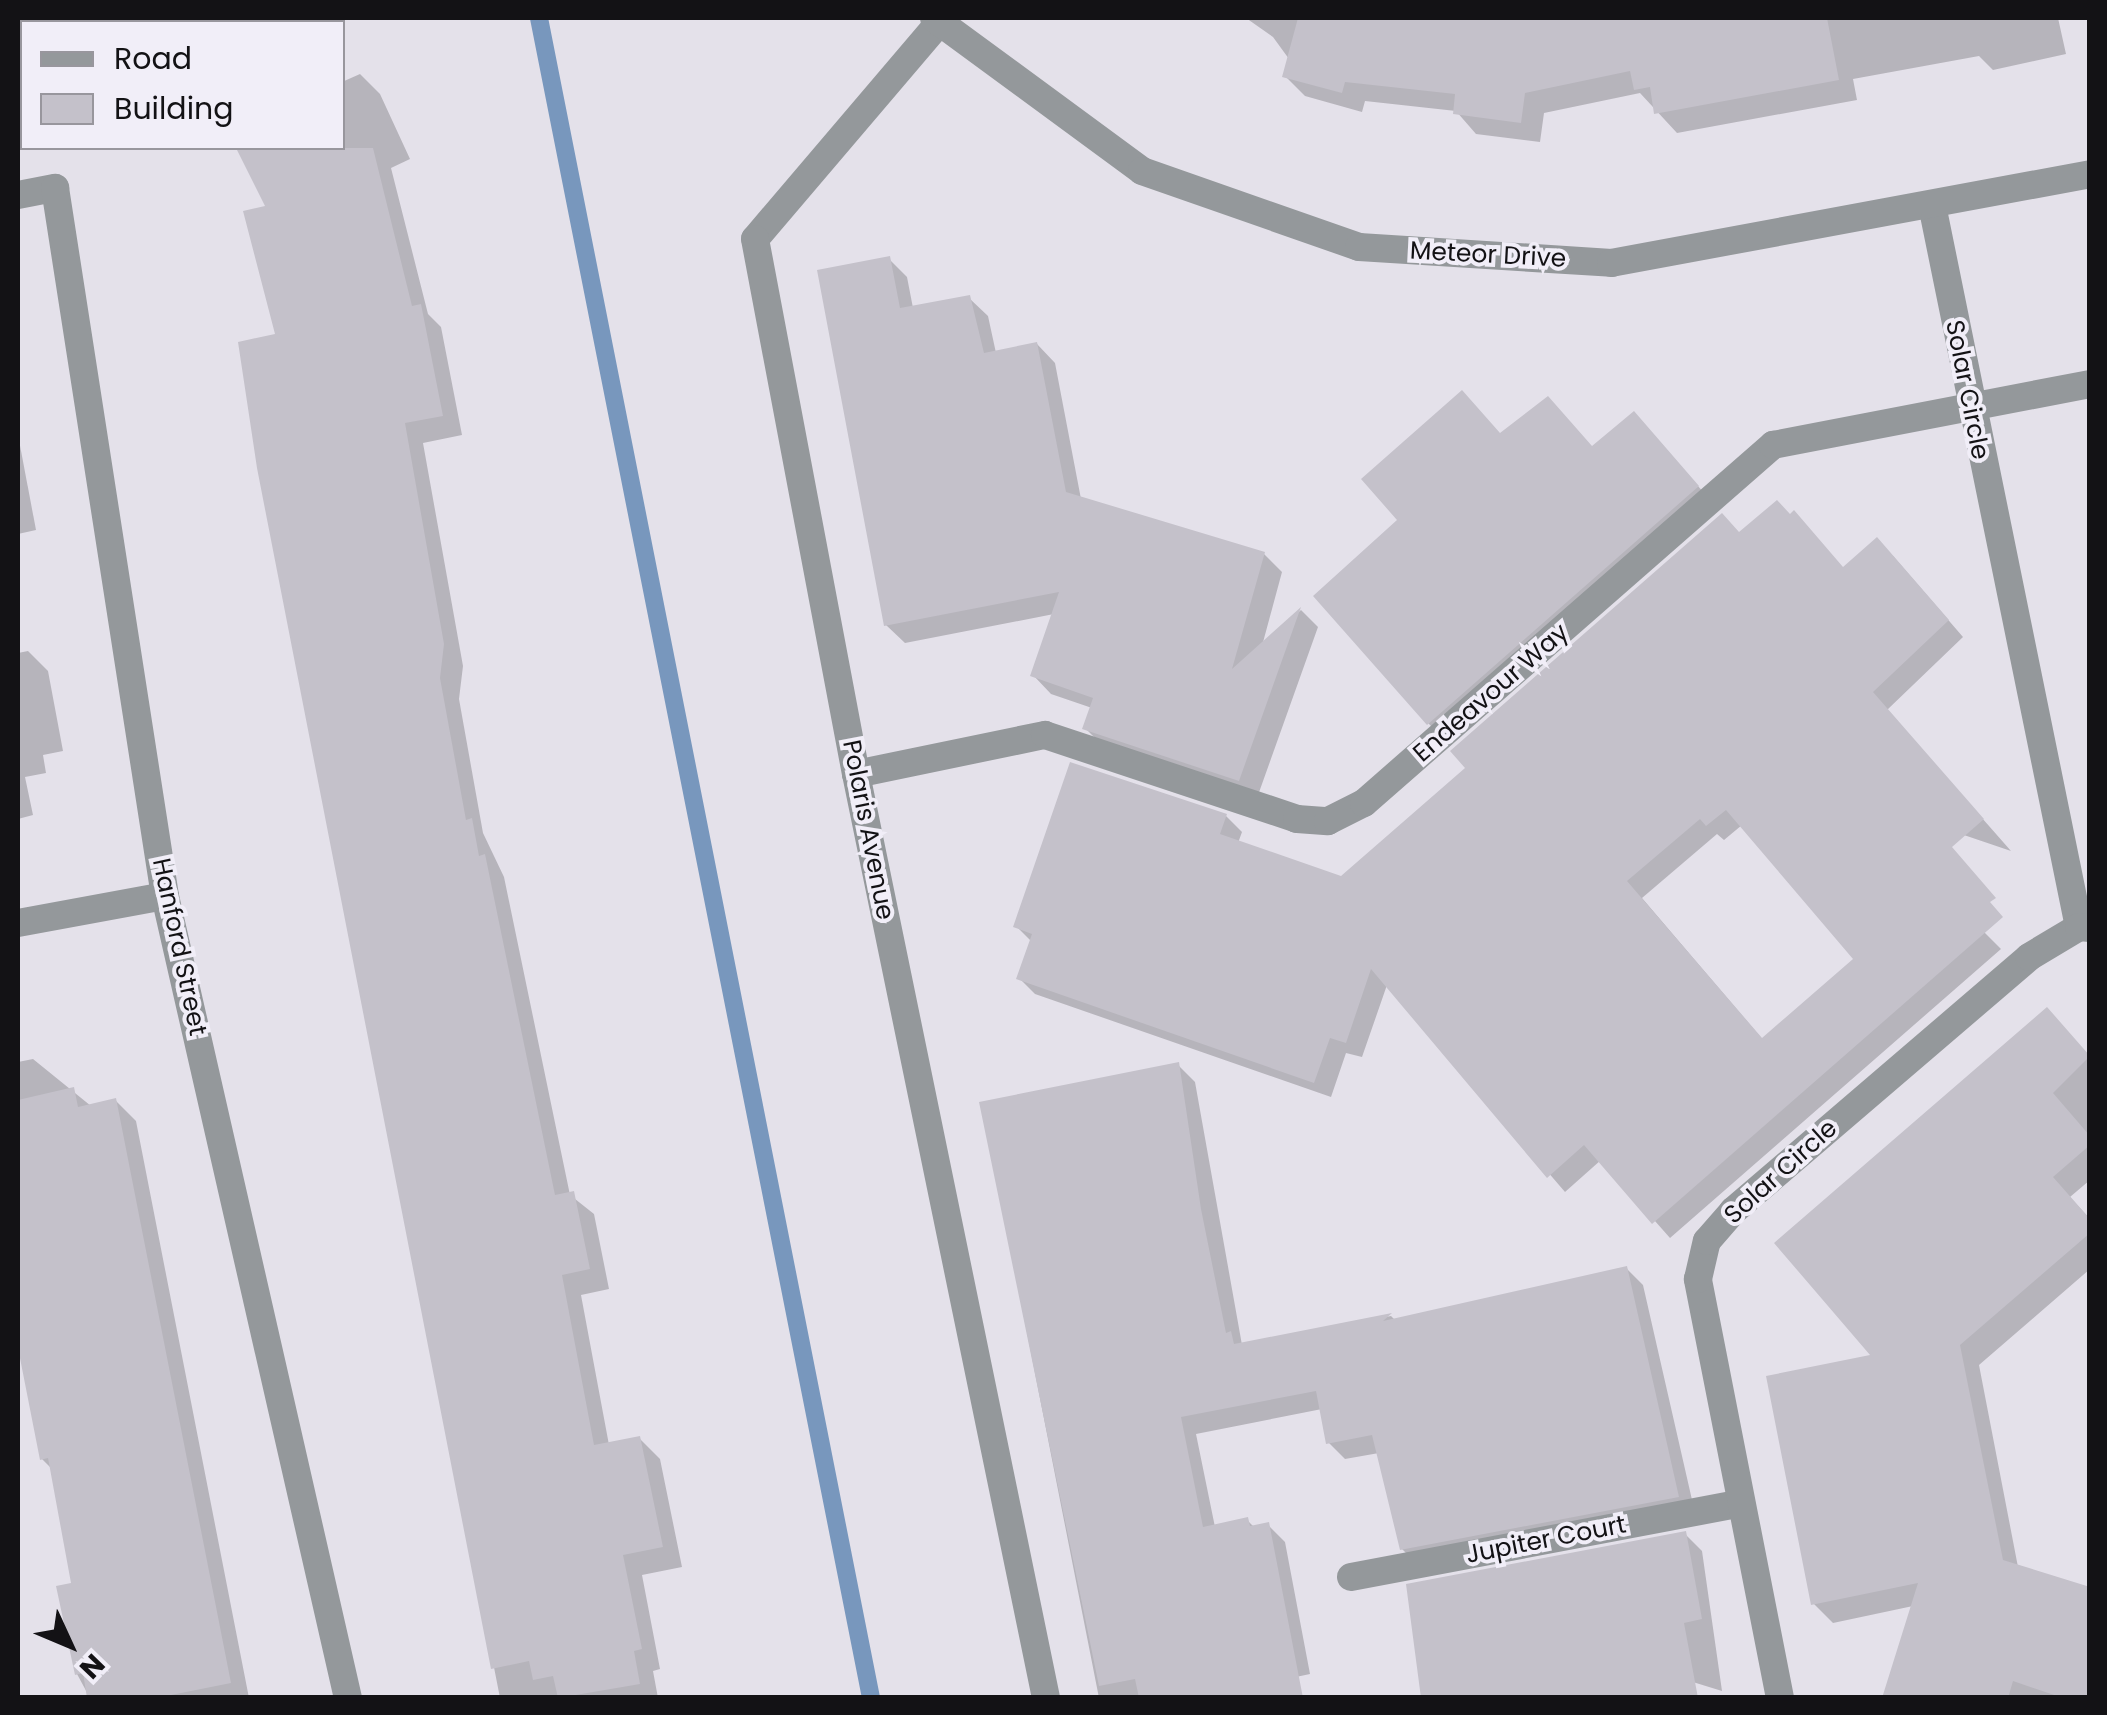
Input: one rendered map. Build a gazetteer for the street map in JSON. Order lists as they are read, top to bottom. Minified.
{"streets":{"street":["Meteor Drive","Solar Circle","Endeavour Way","Polaris Avenue","Hanford Street","Jupiter Court"]},"crossings":[["Meteor Drive","Solar Circle"],["Meteor Drive","Polaris Avenue"],["Solar Circle","Endeavour Way"],["Solar Circle","Jupiter Court"],["Endeavour Way","Polaris Avenue"]],"legend":["Road","Building"],"north":"bottom right"}
